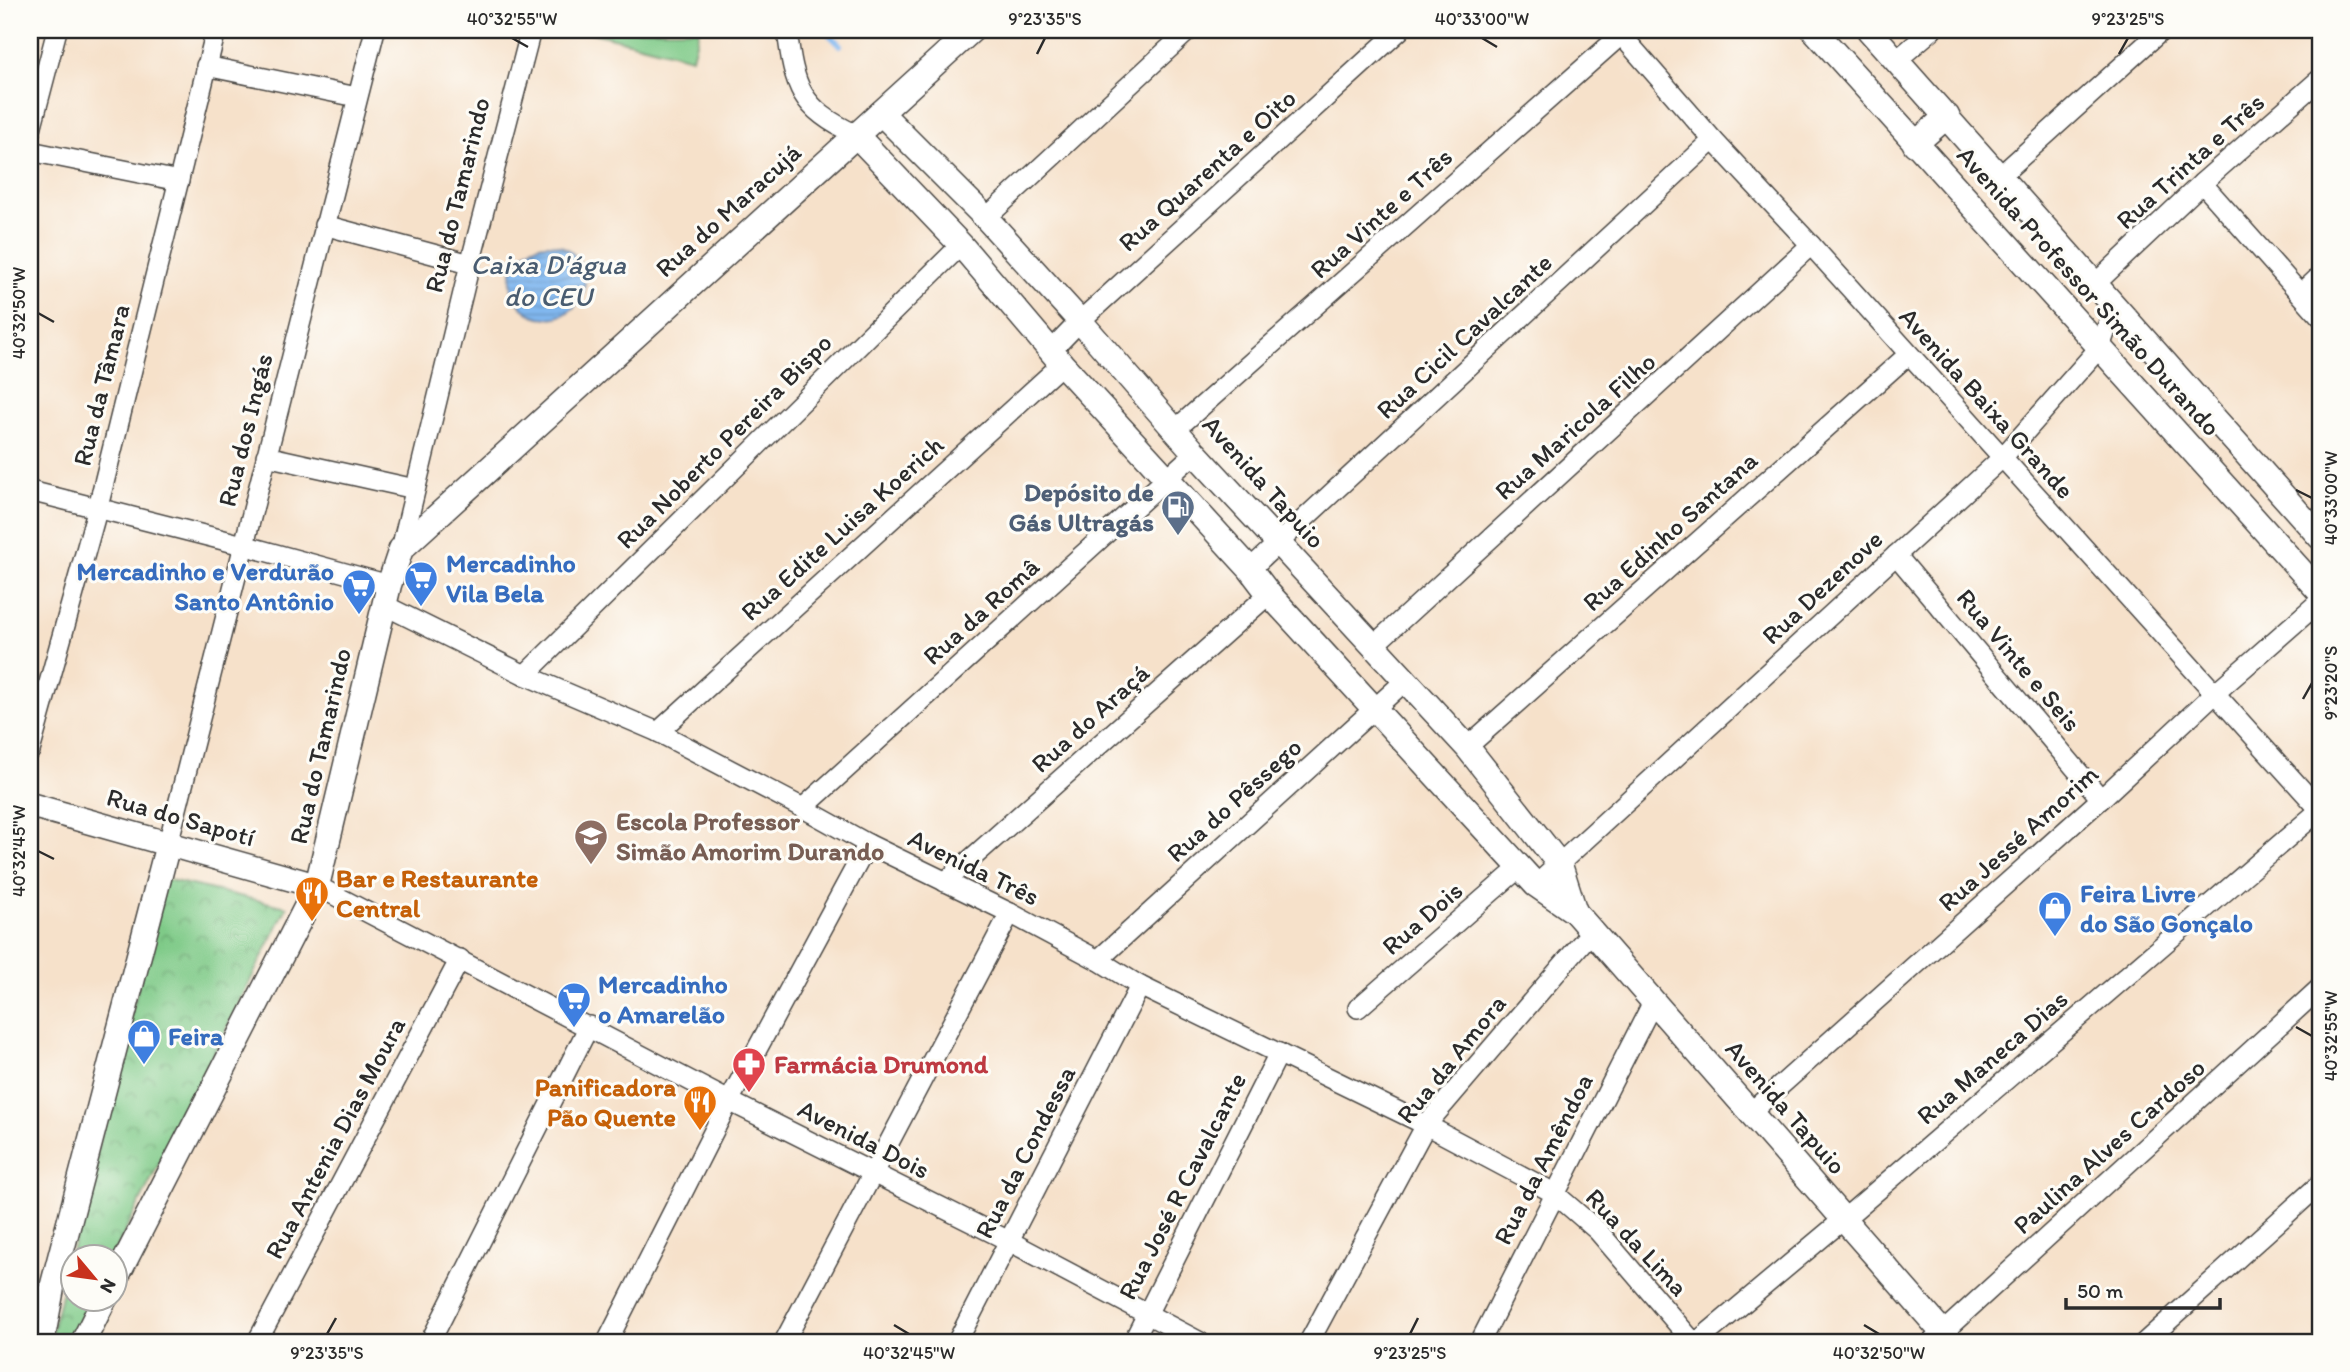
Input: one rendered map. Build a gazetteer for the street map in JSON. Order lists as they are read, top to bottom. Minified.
{"streets":{"street":["Rua Trinta e Três","Rua Quarenta e Oito","Rua do Tamarindo","Rua do Maracujá","Rua Vinte e Três","Avenida Professor Simão Durando","Rua Cicil Cavalcante","Rua da Tâmara","Avenida Baixa Grande","Rua Maricola Filho","Rua dos Ingás","Rua Noberto Pereira Bispo","Avenida Tapuio","Rua Edite Luisa Koerich","Rua Edinho Santana","Rua Dezenove","Rua da Româ","Rua Vinte e Seis","Rua do Araçá","Rua do Pêssego","Rua do Sapotí","Rua Jessé Amorim","Avenida Três","Rua Dois","Rua Maneca Dias","Rua da Amora","Rua Antenia Dias Moura","Avenida Dois","Paulina Alves Cardoso","Rua da Condessa","Rua da Amêndoa","Rua José R Cavalcante","Rua da Lima"]},"crossings":[["Rua Trinta e Três","Avenida Professor Simão Durando"],["Rua Quarenta e Oito","Avenida Tapuio"],["Rua Quarenta e Oito","Rua Edite Luisa Koerich"],["Rua do Tamarindo","Rua do Maracujá"],["Rua do Tamarindo","Rua do Sapotí"],["Rua do Tamarindo","Avenida Três"],["Rua do Tamarindo","Avenida Dois"],["Rua do Maracujá","Avenida Tapuio"],["Rua Vinte e Três","Avenida Baixa Grande"],["Rua Vinte e Três","Avenida Tapuio"],["Avenida Professor Simão Durando","Rua Dezenove"],["Rua Cicil Cavalcante","Avenida Baixa Grande"],["Rua Cicil Cavalcante","Avenida Tapuio"],["Rua da Tâmara","Avenida Três"],["Avenida Baixa Grande","Rua Maricola Filho"],["Avenida Baixa Grande","Rua Edinho Santana"],["Avenida Baixa Grande","Rua Dezenove"],["Avenida Baixa Grande","Rua Jessé Amorim"],["Avenida Baixa Grande","Rua Maneca Dias"],["Rua Maricola Filho","Avenida Tapuio"],["Rua dos Ingás","Rua do Sapotí"],["Rua dos Ingás","Avenida Três"],["Rua Noberto Pereira Bispo","Avenida Tapuio"],["Rua Noberto Pereira Bispo","Avenida Três"],["Avenida Tapuio","Rua Edite Luisa Koerich"],["Avenida Tapuio","Rua Edinho Santana"],["Avenida Tapuio","Rua Dezenove"],["Avenida Tapuio","Rua da Româ"],["Avenida Tapuio","Rua do Araçá"],["Avenida Tapuio","Rua do Pêssego"],["Avenida Tapuio","Rua Jessé Amorim"],["Avenida Tapuio","Rua Dois"],["Avenida Tapuio","Rua Maneca Dias"],["Avenida Tapuio","Rua da Amora"],["Avenida Tapuio","Paulina Alves Cardoso"],["Avenida Tapuio","Rua da Amêndoa"],["Rua Edite Luisa Koerich","Avenida Três"],["Rua Dezenove","Rua Vinte e Seis"],["Rua da Româ","Avenida Três"],["Rua Vinte e Seis","Rua Jessé Amorim"],["Rua do Araçá","Avenida Três"],["Rua do Pêssego","Avenida Três"],["Rua do Sapotí","Avenida Dois"],["Avenida Três","Rua da Amora"],["Avenida Três","Rua da Condessa"],["Avenida Três","Rua José R Cavalcante"],["Avenida Três","Rua da Lima"],["Rua Maneca Dias","Rua da Lima"],["Rua da Amora","Rua da Lima"],["Rua Antenia Dias Moura","Avenida Dois"],["Avenida Dois","Rua da Condessa"],["Avenida Dois","Rua José R Cavalcante"],["Rua da Amêndoa","Rua da Lima"]],"water":["Caixa D'água do CEU"],"places":{"fuel station":["Depósito de Gás Ultragás"],"supermarket":["Mercadinho Vila Bela","Mercadinho e Verdurão Santo Antônio","Mercadinho o Amarelão"],"school or university":["Escola Professor Simão Amorim Durando"],"restaurant":["Bar e Restaurante Central","Panificadora Pão Quente"],"shop":["Feira Livre do São Gonçalo","Feira"],"pharmacy":["Farmácia Drumond"]},"scale_bar":"50 m","north":"bottom right","coordinates":["40°32'55\"W","9°23'35\"S","40°33'00\"W","9°23'25\"S","40°32'50\"W","9°23'20\"S","40°32'45\"W"]}
